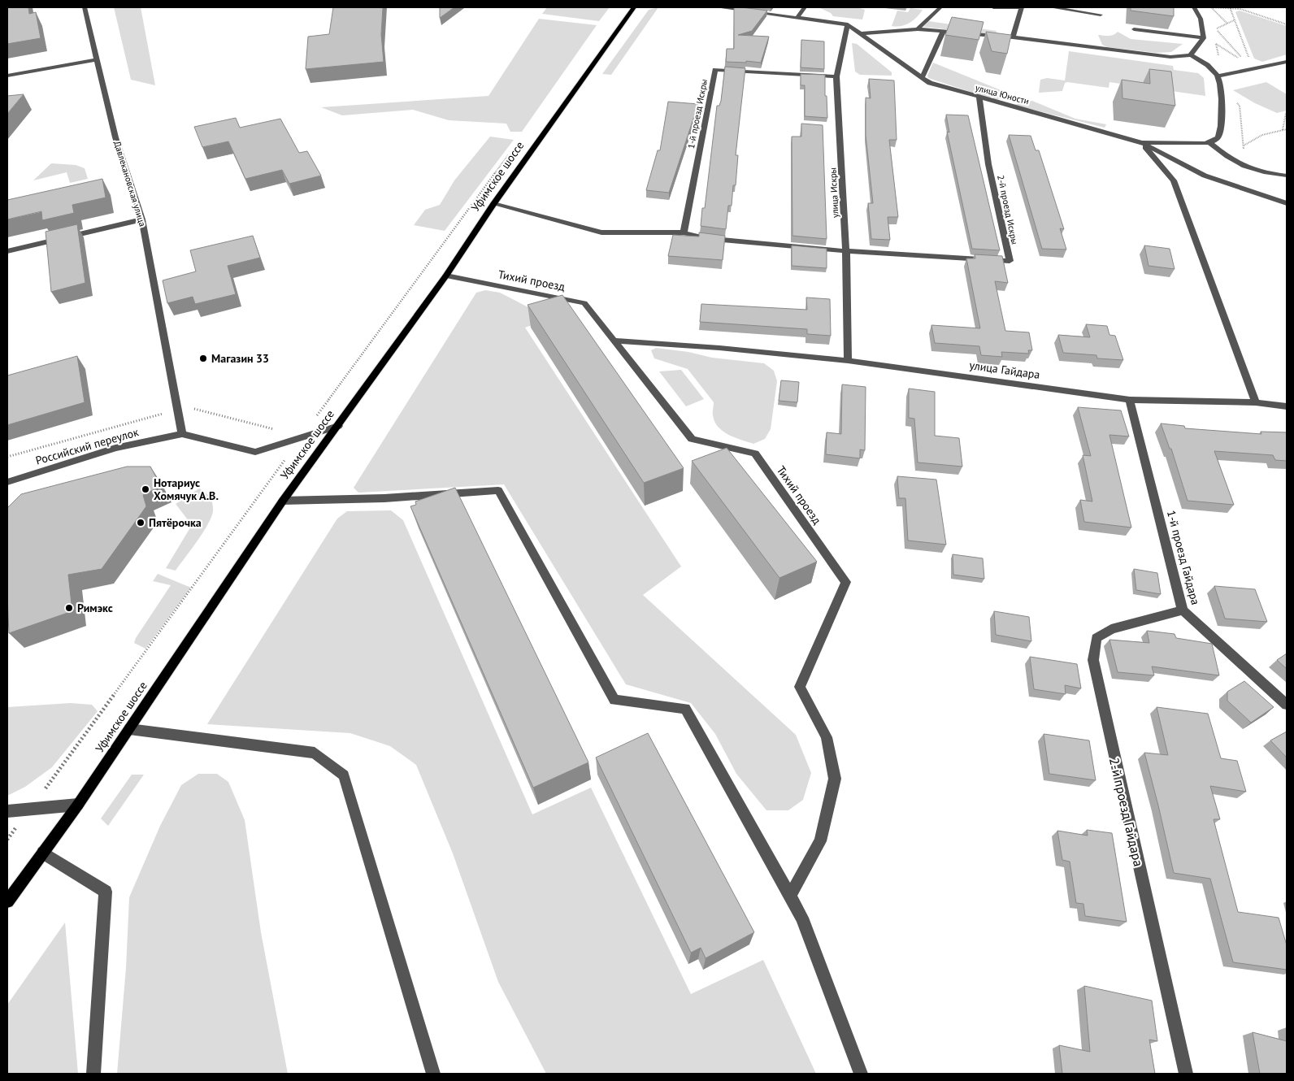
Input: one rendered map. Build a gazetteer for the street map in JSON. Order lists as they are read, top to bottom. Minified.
{"streets":{"main road":["Уфимское шоссе"],"street":["улица Юности","1-й проезд Искры","Давлекановская улица","улица Искры","2-й проезд Искры","Тихий проезд","улица Гайдара","Российский переулок","1-й проезд Гайдара","2-й проезд Гайдара"]},"crossings":[["улица Юности","улица Искры"],["улица Юности","2-й проезд Искры"],["1-й проезд Искры","улица Искры"],["Уфимское шоссе","Тихий проезд"],["Уфимское шоссе","Российский переулок"],["Давлекановская улица","Российский переулок"],["улица Искры","2-й проезд Искры"],["улица Искры","улица Гайдара"],["Тихий проезд","улица Гайдара"],["улица Гайдара","1-й проезд Гайдара"],["1-й проезд Гайдара","2-й проезд Гайдара"]],"places":["Магазин 33","Нотариус Хомячук А.В.","Пятёрочка","Римэкс"]}
